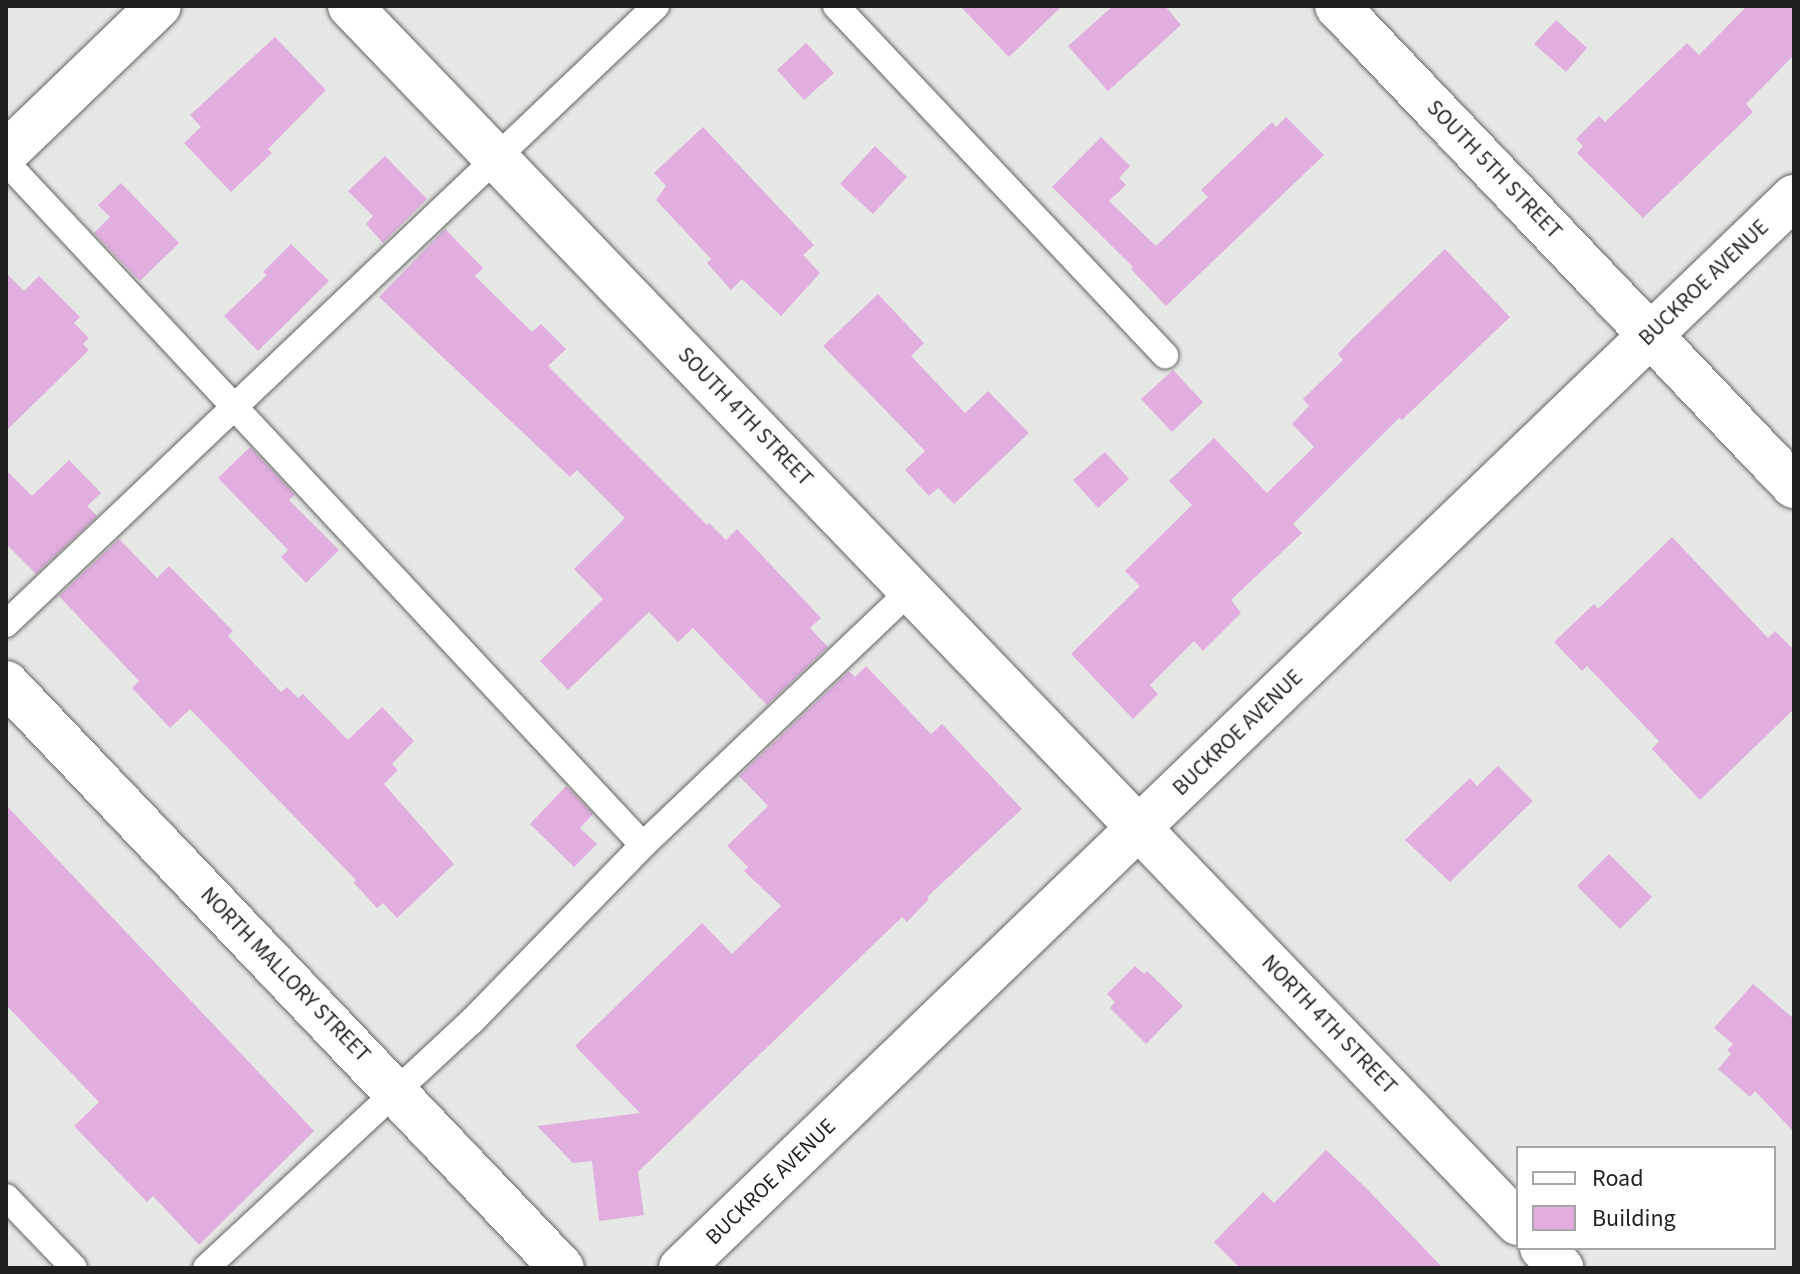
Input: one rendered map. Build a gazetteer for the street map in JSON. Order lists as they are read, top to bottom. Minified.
{"streets":{"street":["SOUTH 5TH STREET","BUCKROE AVENUE","SOUTH 4TH STREET","NORTH MALLORY STREET","NORTH 4TH STREET"]},"crossings":[["SOUTH 5TH STREET","BUCKROE AVENUE"],["BUCKROE AVENUE","SOUTH 4TH STREET"],["BUCKROE AVENUE","NORTH 4TH STREET"],["SOUTH 4TH STREET","NORTH 4TH STREET"]],"legend":["Road","Building"]}
